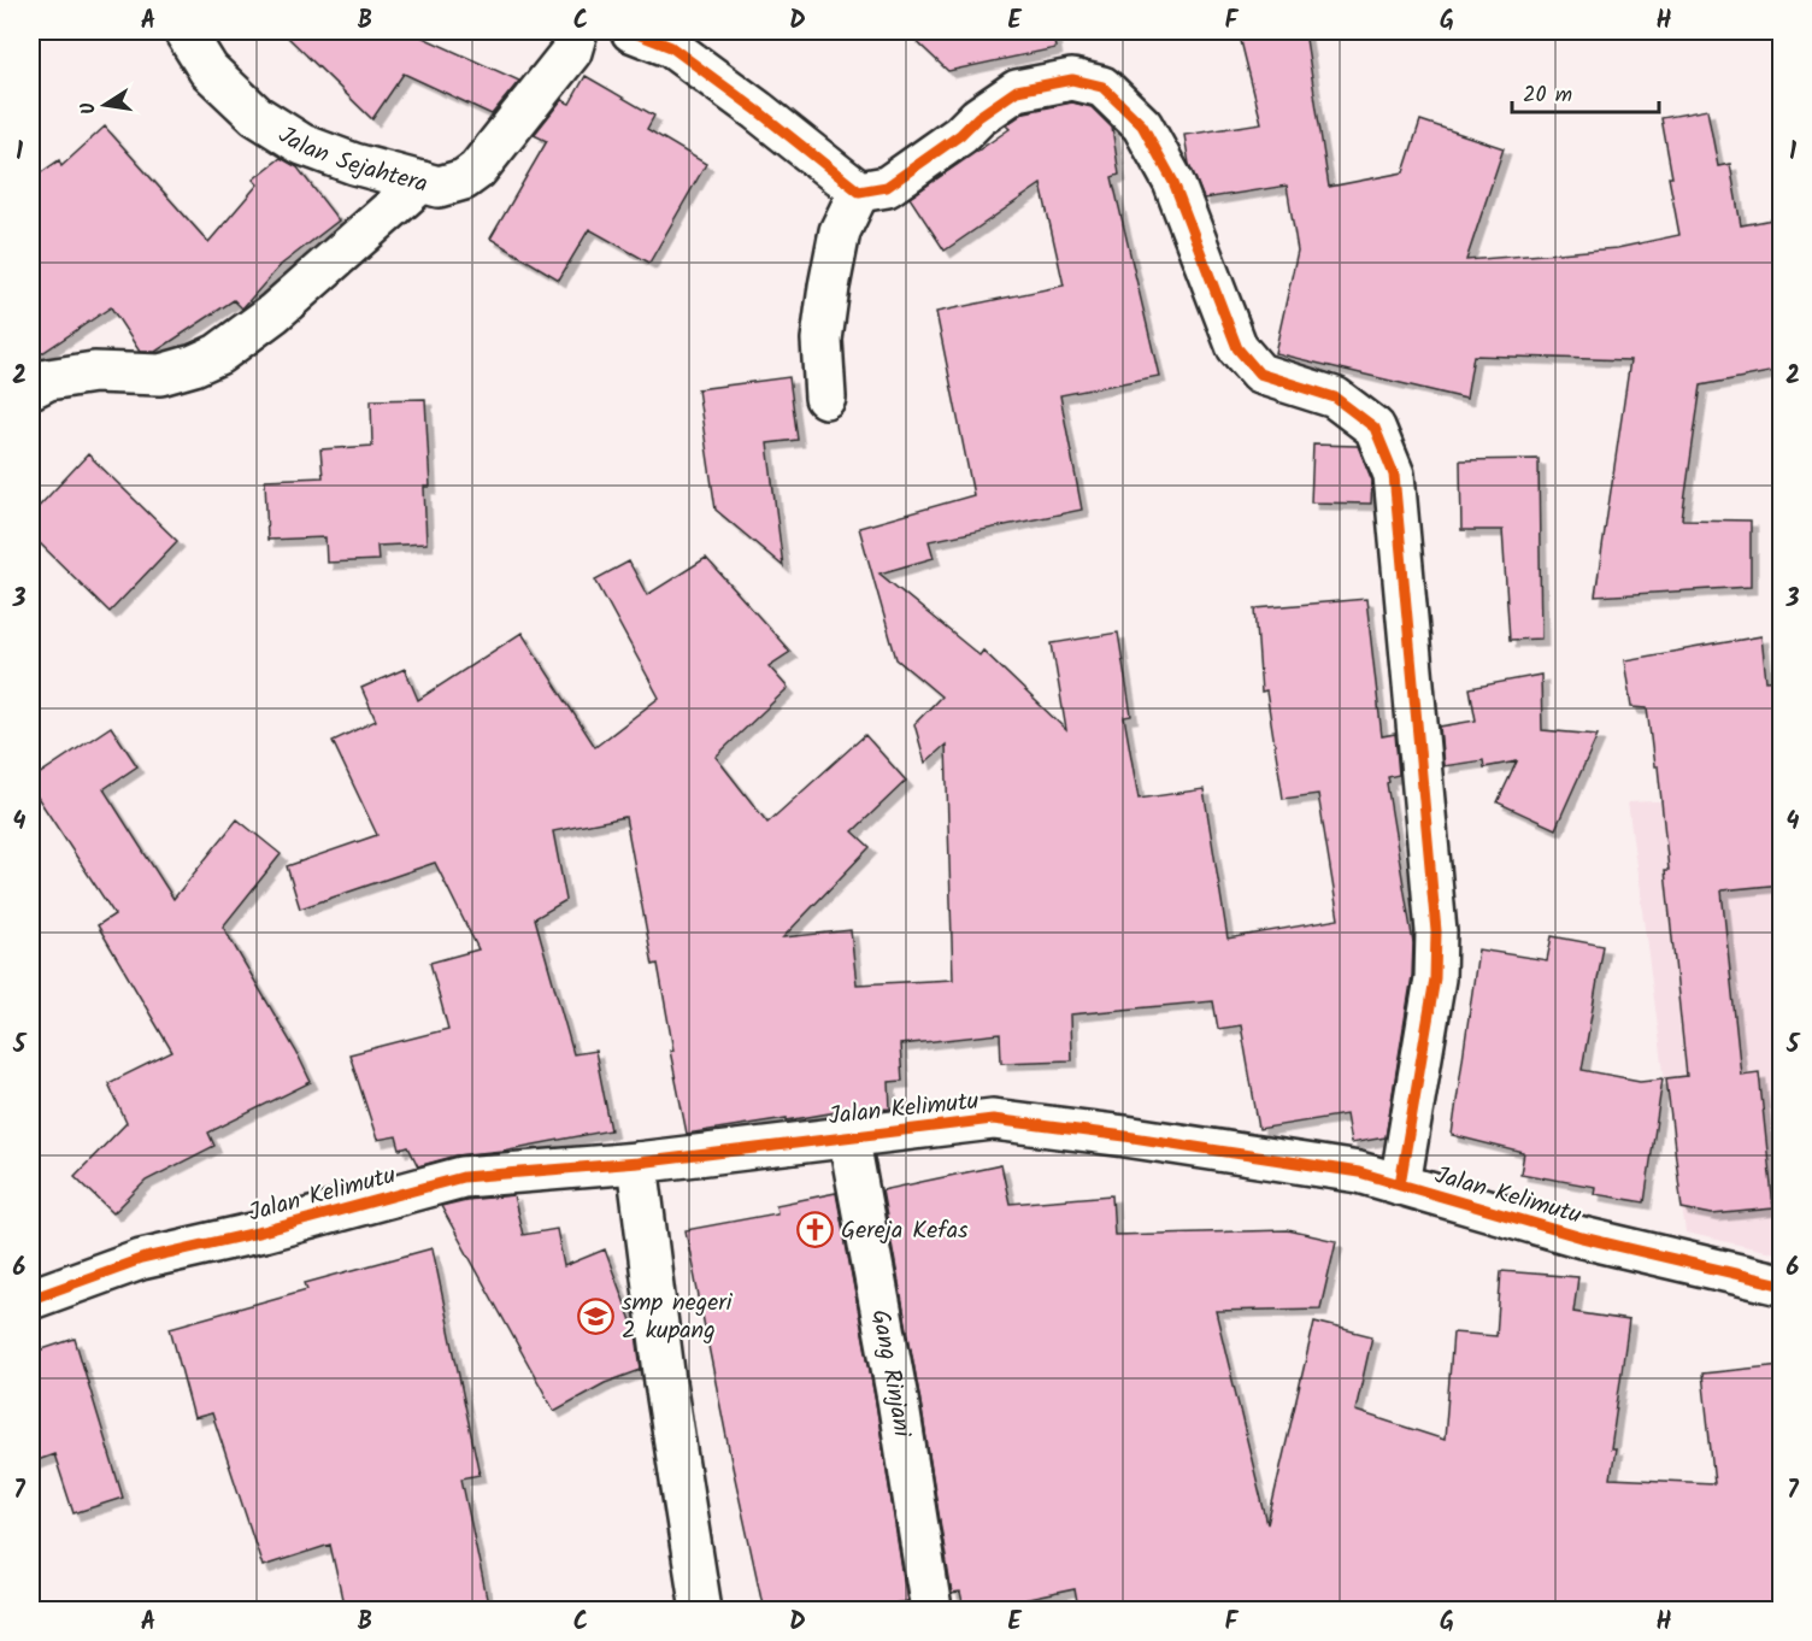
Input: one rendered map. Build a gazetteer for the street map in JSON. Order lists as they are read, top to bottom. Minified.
{"streets":{"street":["Jalan Sejahtera","Jalan Kelimutu","Gang Rinjani"]},"crossings":[["Jalan Kelimutu","Gang Rinjani"]],"places":{"church":["Gereja Kefas"],"school or university":["smp negeri 2 kupang"]},"scale_bar":"20 m","north":"left","grid":{"columns":["A","B","C","D","E","F","G","H"],"rows":["1","2","3","4","5","6","7"]}}
